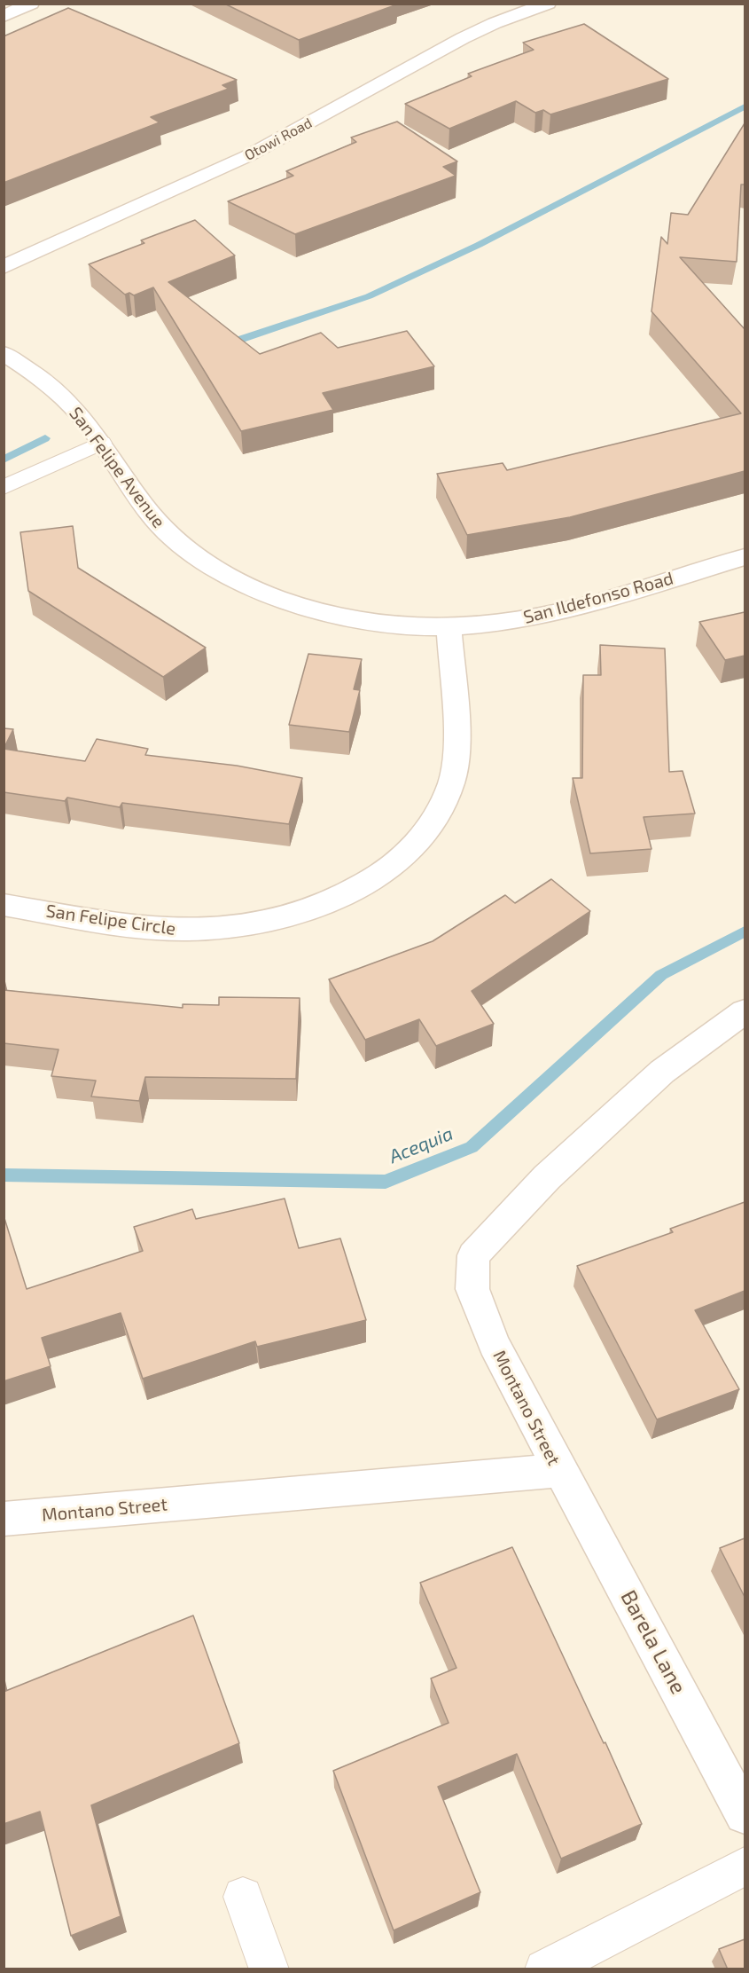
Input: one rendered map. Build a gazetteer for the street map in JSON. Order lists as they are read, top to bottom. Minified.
{"streets":{"street":["Otowi Road","San Felipe Avenue","San Ildefonso Road","San Felipe Circle","Montano Street","Barela Lane"]},"crossings":[["San Felipe Avenue","San Ildefonso Road"],["San Felipe Avenue","San Felipe Circle"],["San Ildefonso Road","San Felipe Circle"],["Montano Street","Barela Lane"]],"water":["Acequia"]}
